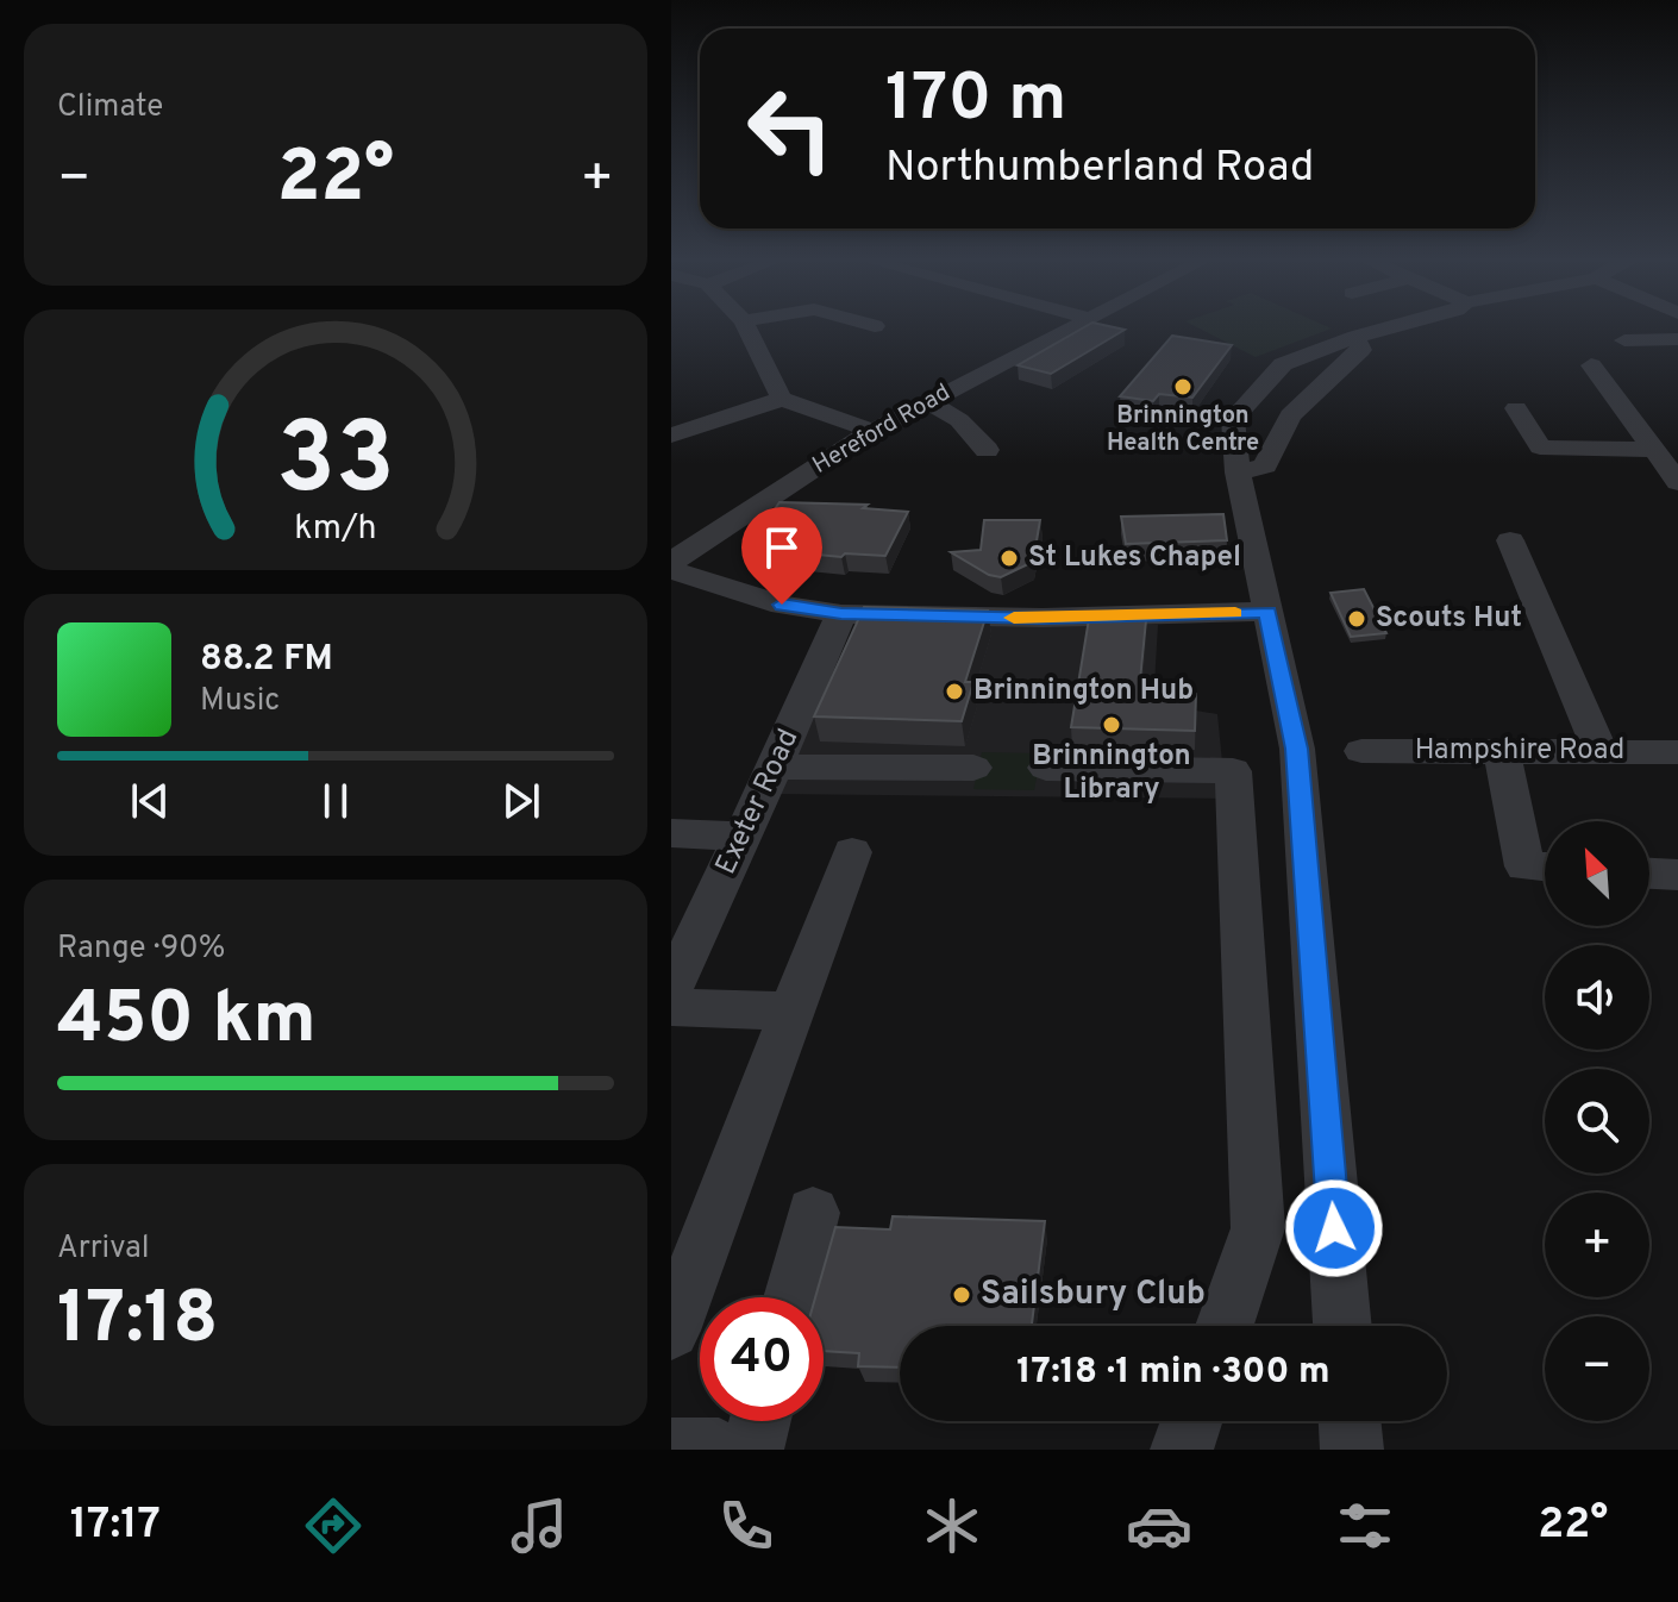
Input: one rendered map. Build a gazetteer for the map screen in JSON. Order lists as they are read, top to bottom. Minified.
{"streets":{"street":["Hereford Road","Hampshire Road","Exeter Road"]},"places":["Brinnington Health Centre","St Lukes Chapel","Scouts Hut","Brinnington Hub","Brinnington Library","Sailsbury Club"],"north":"top left","page":{"tile":["Climate",["Range · 90%","450 km"],["Arrival","17:18"]],"turn":["170 m","Northumberland Road"],"heat":["−","22°","+"],"song":["88.2 FM","Music"],"map_buttons":["+","−"],"limit":"40","trip":"17:18 · 1 min · 300 m","tabs":["17:17","22°"],"gauge":["33","km/h"]}}
